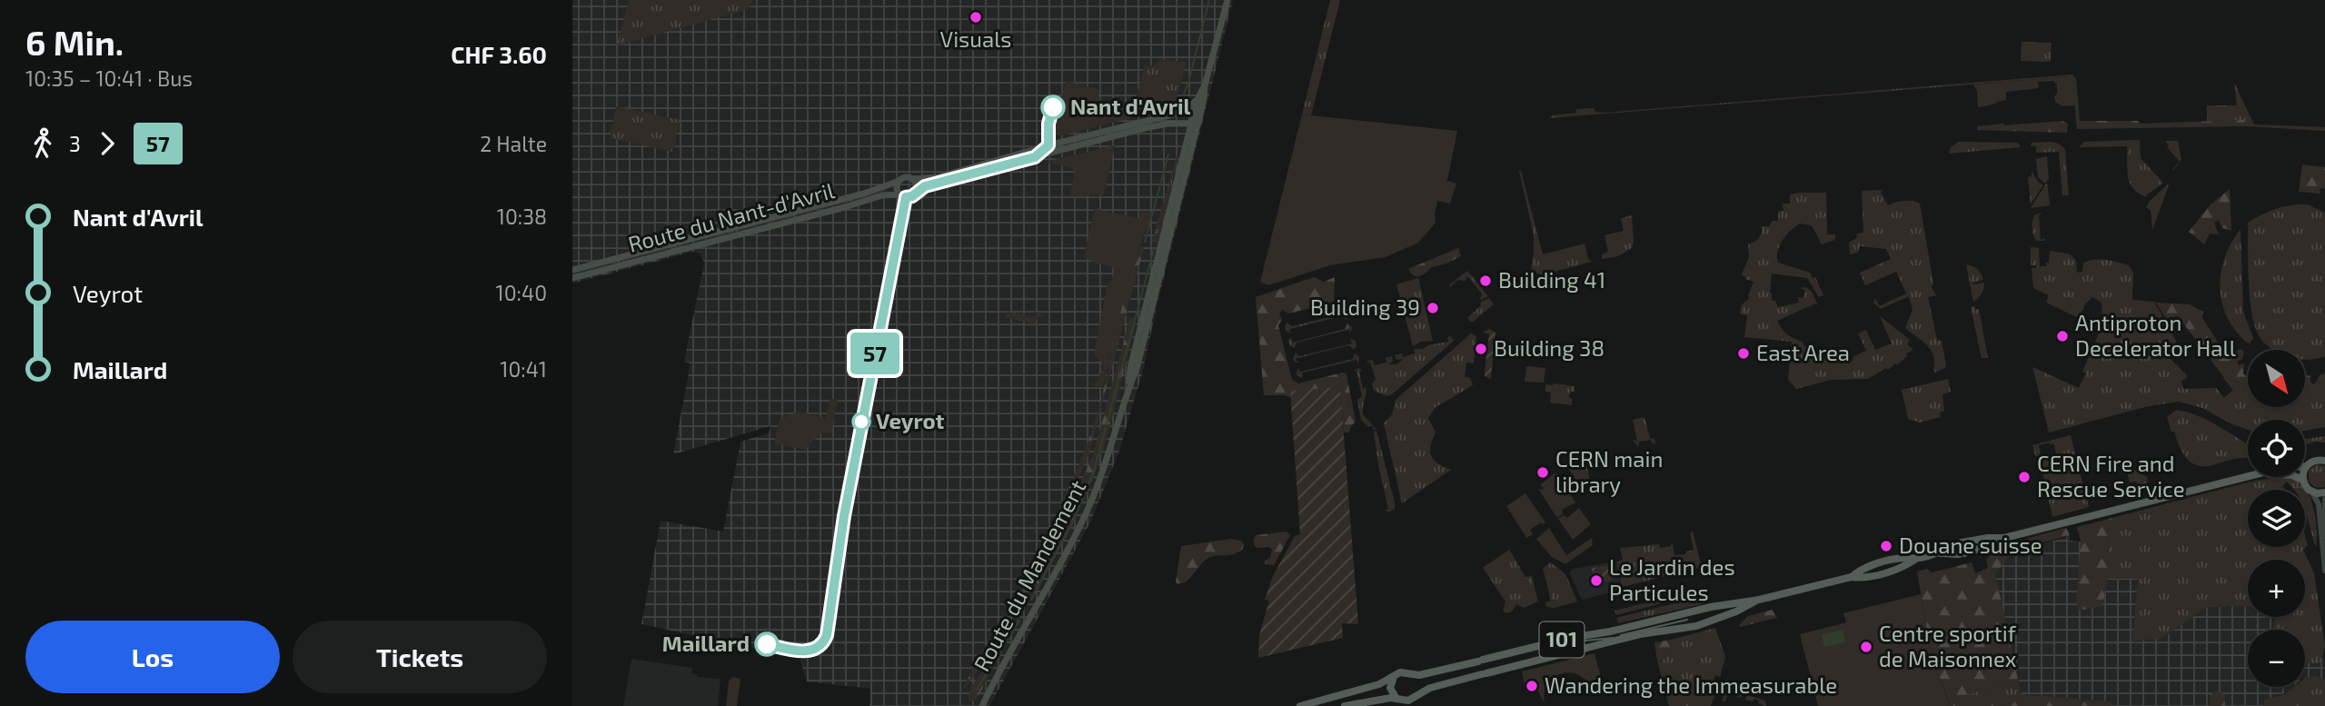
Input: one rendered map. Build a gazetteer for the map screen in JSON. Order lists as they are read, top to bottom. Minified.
{"streets":{"main road":["Route du Nant-d'Avril","Route du Mandement","101"]},"places":["Visuals","Nant d'Avril","Building 41","Building 39","Antiproton Decelerator Hall","Building 38","East Area","Veyrot","CERN main library","CERN Fire and Rescue Service","Douane suisse","Le Jardin des Particules","Maillard","Centre sportif de Maisonnex","Wandering the Immeasurable"],"lines":["bus line 57"],"north":"bottom right","page":{"heading":["6 Min.","10:35 – 10:41 · Bus","CHF 3.60"],"on_map":"57","legs":["3","57","2 Halte"],"list":[{"name":"Nant d'Avril","value":"10:38"},{"name":"Veyrot","value":"10:40"},{"name":"Maillard","value":"10:41"}],"map_buttons":["+","−"],"buttons":["Los","Tickets"]}}
